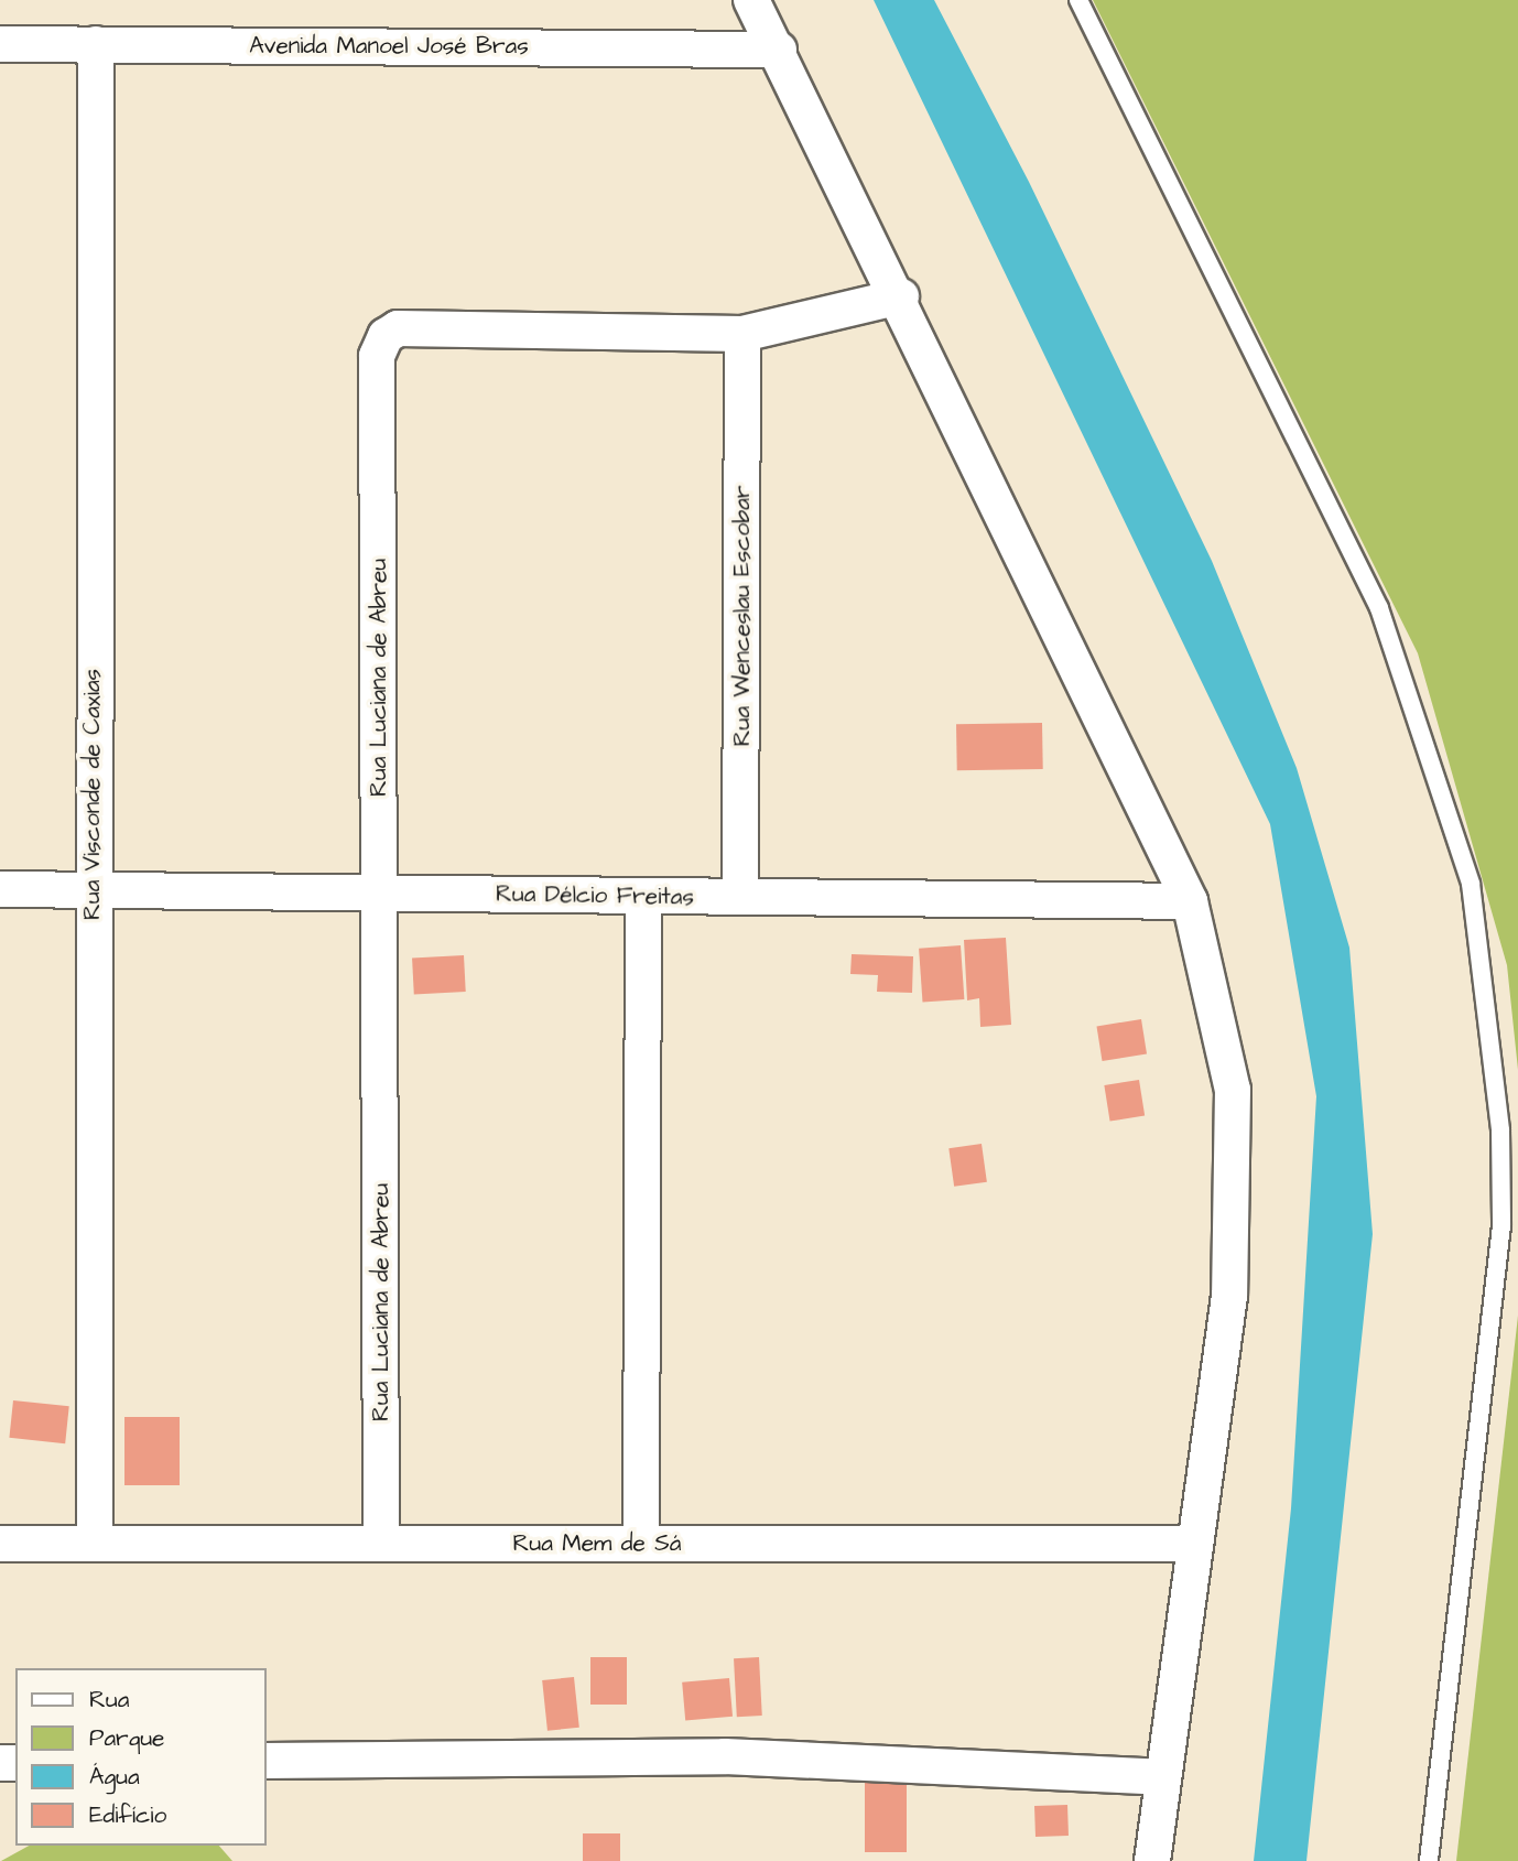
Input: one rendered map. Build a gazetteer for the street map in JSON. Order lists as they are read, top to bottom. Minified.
{"streets":{"street":["Avenida Manoel José Bras","Rua Wenceslau Escobar","Rua Luciana de Abreu","Rua Visconde de Caxias","Rua Délcio Freitas","Rua Mem de Sá"]},"crossings":[["Avenida Manoel José Bras","Rua Visconde de Caxias"],["Rua Wenceslau Escobar","Rua Luciana de Abreu"],["Rua Wenceslau Escobar","Rua Délcio Freitas"],["Rua Luciana de Abreu","Rua Délcio Freitas"],["Rua Luciana de Abreu","Rua Mem de Sá"],["Rua Visconde de Caxias","Rua Délcio Freitas"],["Rua Visconde de Caxias","Rua Mem de Sá"]],"legend":["Rua","Parque","Água","Edifício"]}
